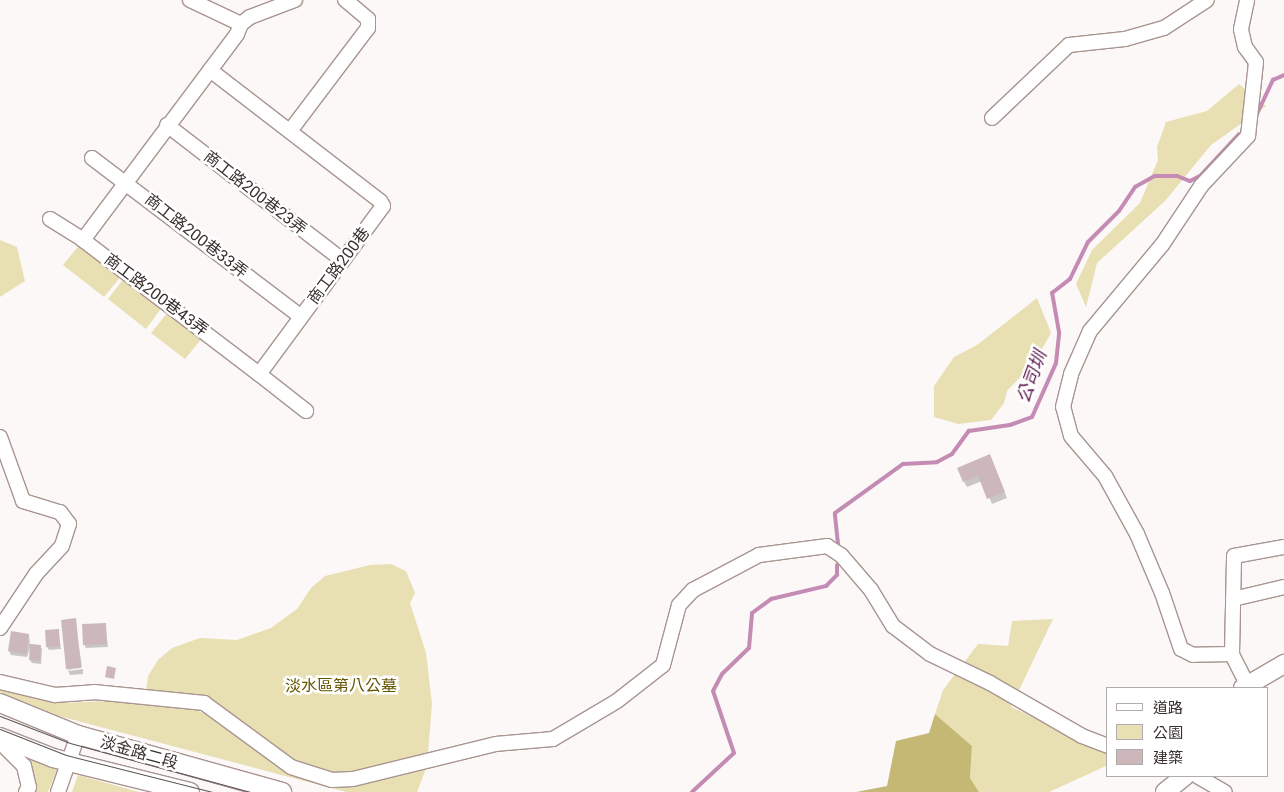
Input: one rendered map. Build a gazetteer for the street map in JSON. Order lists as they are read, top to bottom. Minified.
{"streets":{"main road":["淡金路二段"],"street":["商工路200巷23弄","商工路200巷33弄","商工路200巷","商工路200巷43弄"]},"crossings":[["商工路200巷23弄","商工路200巷"],["商工路200巷33弄","商工路200巷"],["商工路200巷","商工路200巷43弄"]],"water":["公司圳"],"parks":["淡水區第八公墓"],"legend":["道路","公園","建築"]}
